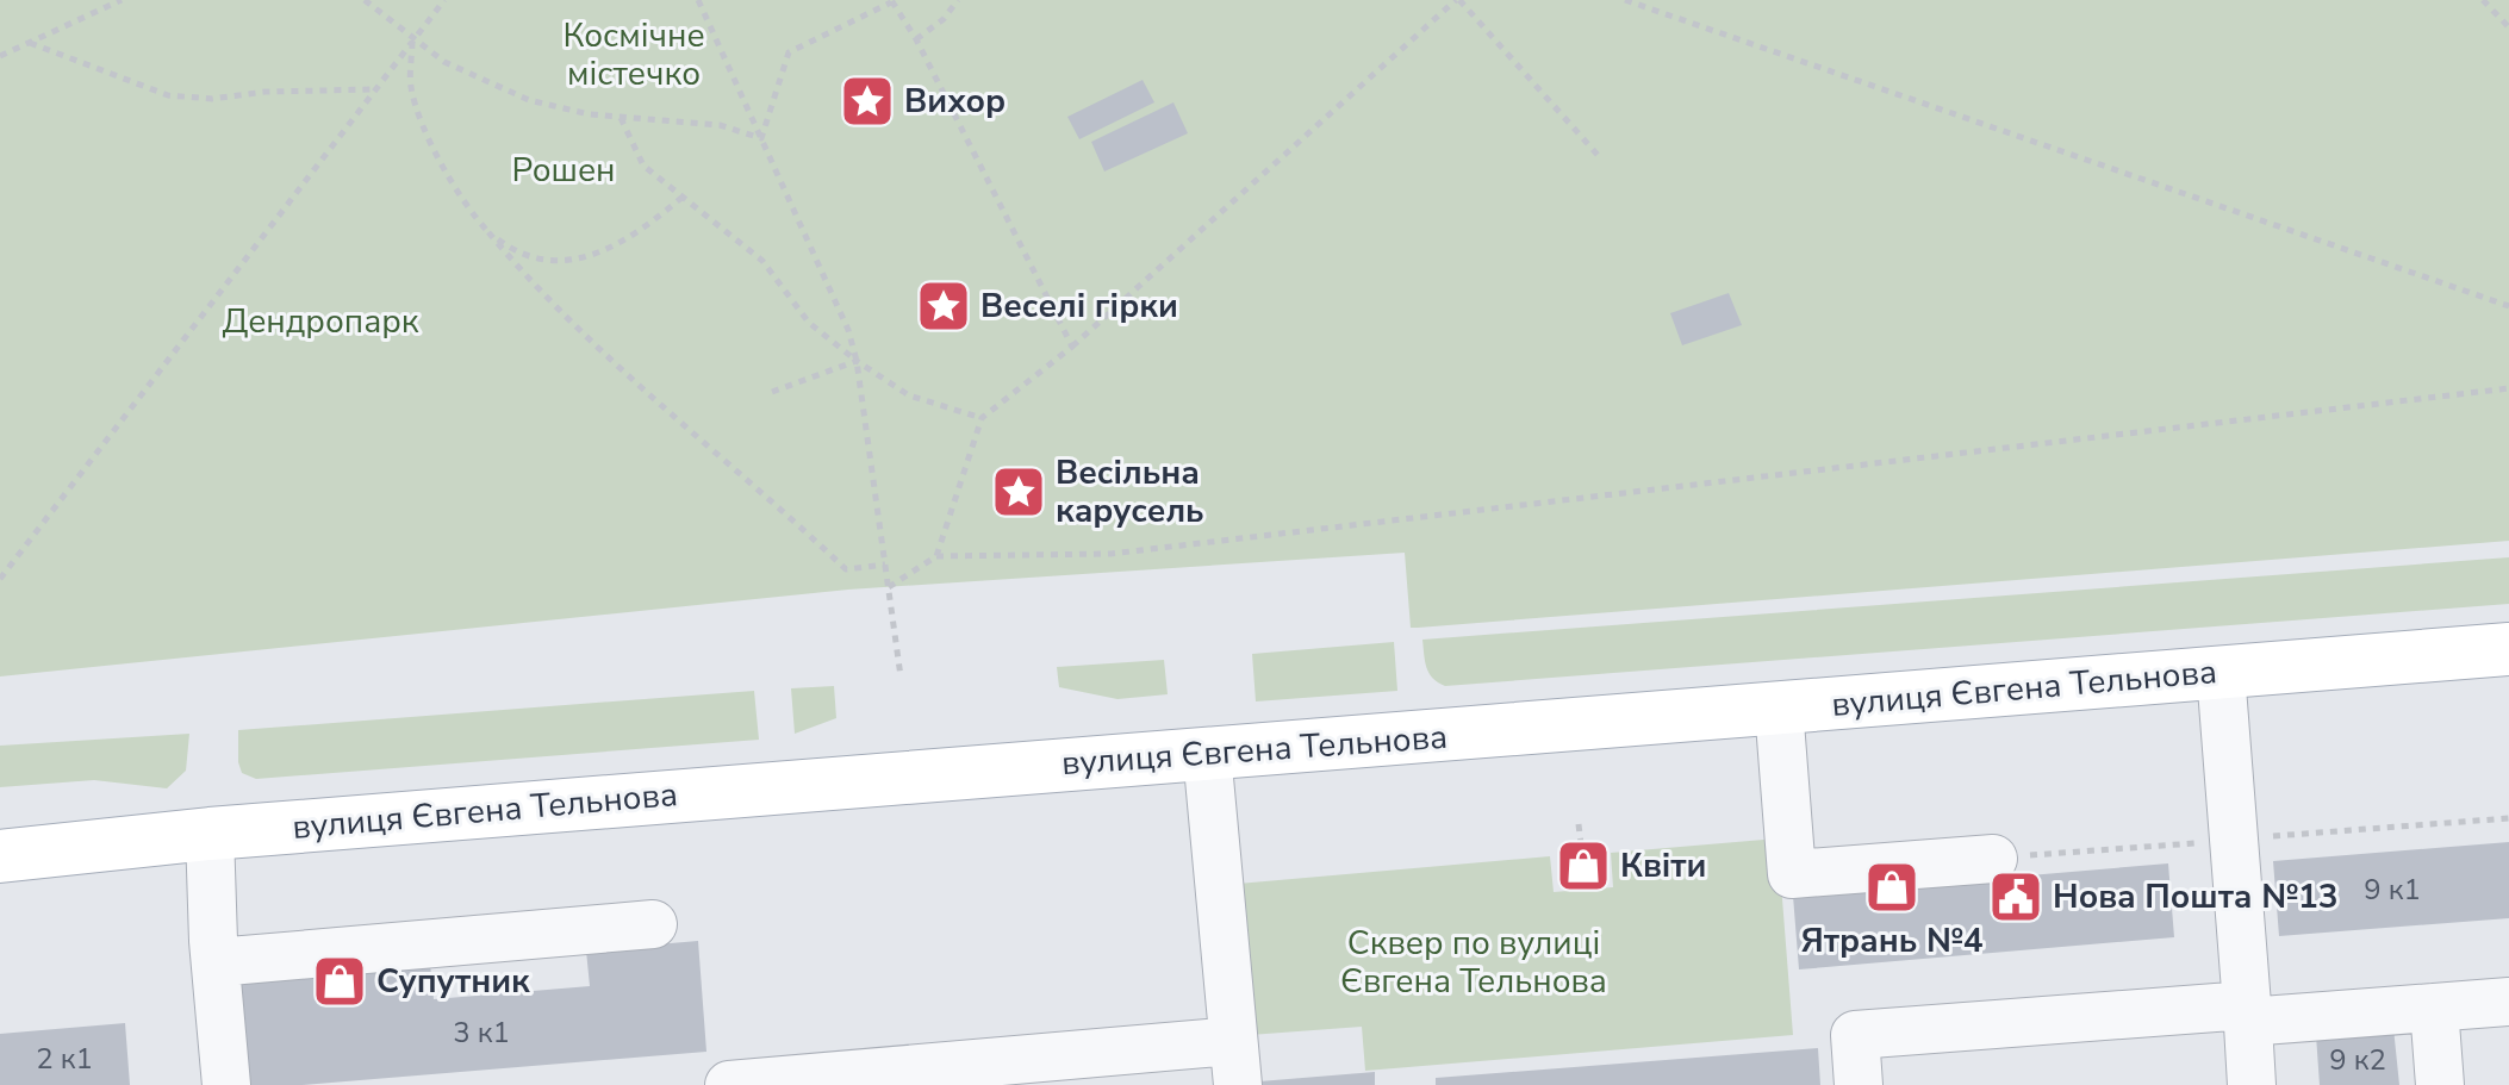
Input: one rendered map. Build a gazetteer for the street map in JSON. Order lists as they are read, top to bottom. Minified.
{"streets":{"main road":["вулиця Євгена Тельнова"]},"parks":["Космічне містечко","Рошен","Дендропарк","Сквер по вулиці Євгена Тельнова"],"places":{"place":["Вихор","Веселі гірки","Весільна карусель"],"shop":["Квіти","Ятрань №4","Супутник"],"public building":["Нова Пошта №13"]},"house_numbers":["9 к1","3 к1","2 к1","9 к2"]}
